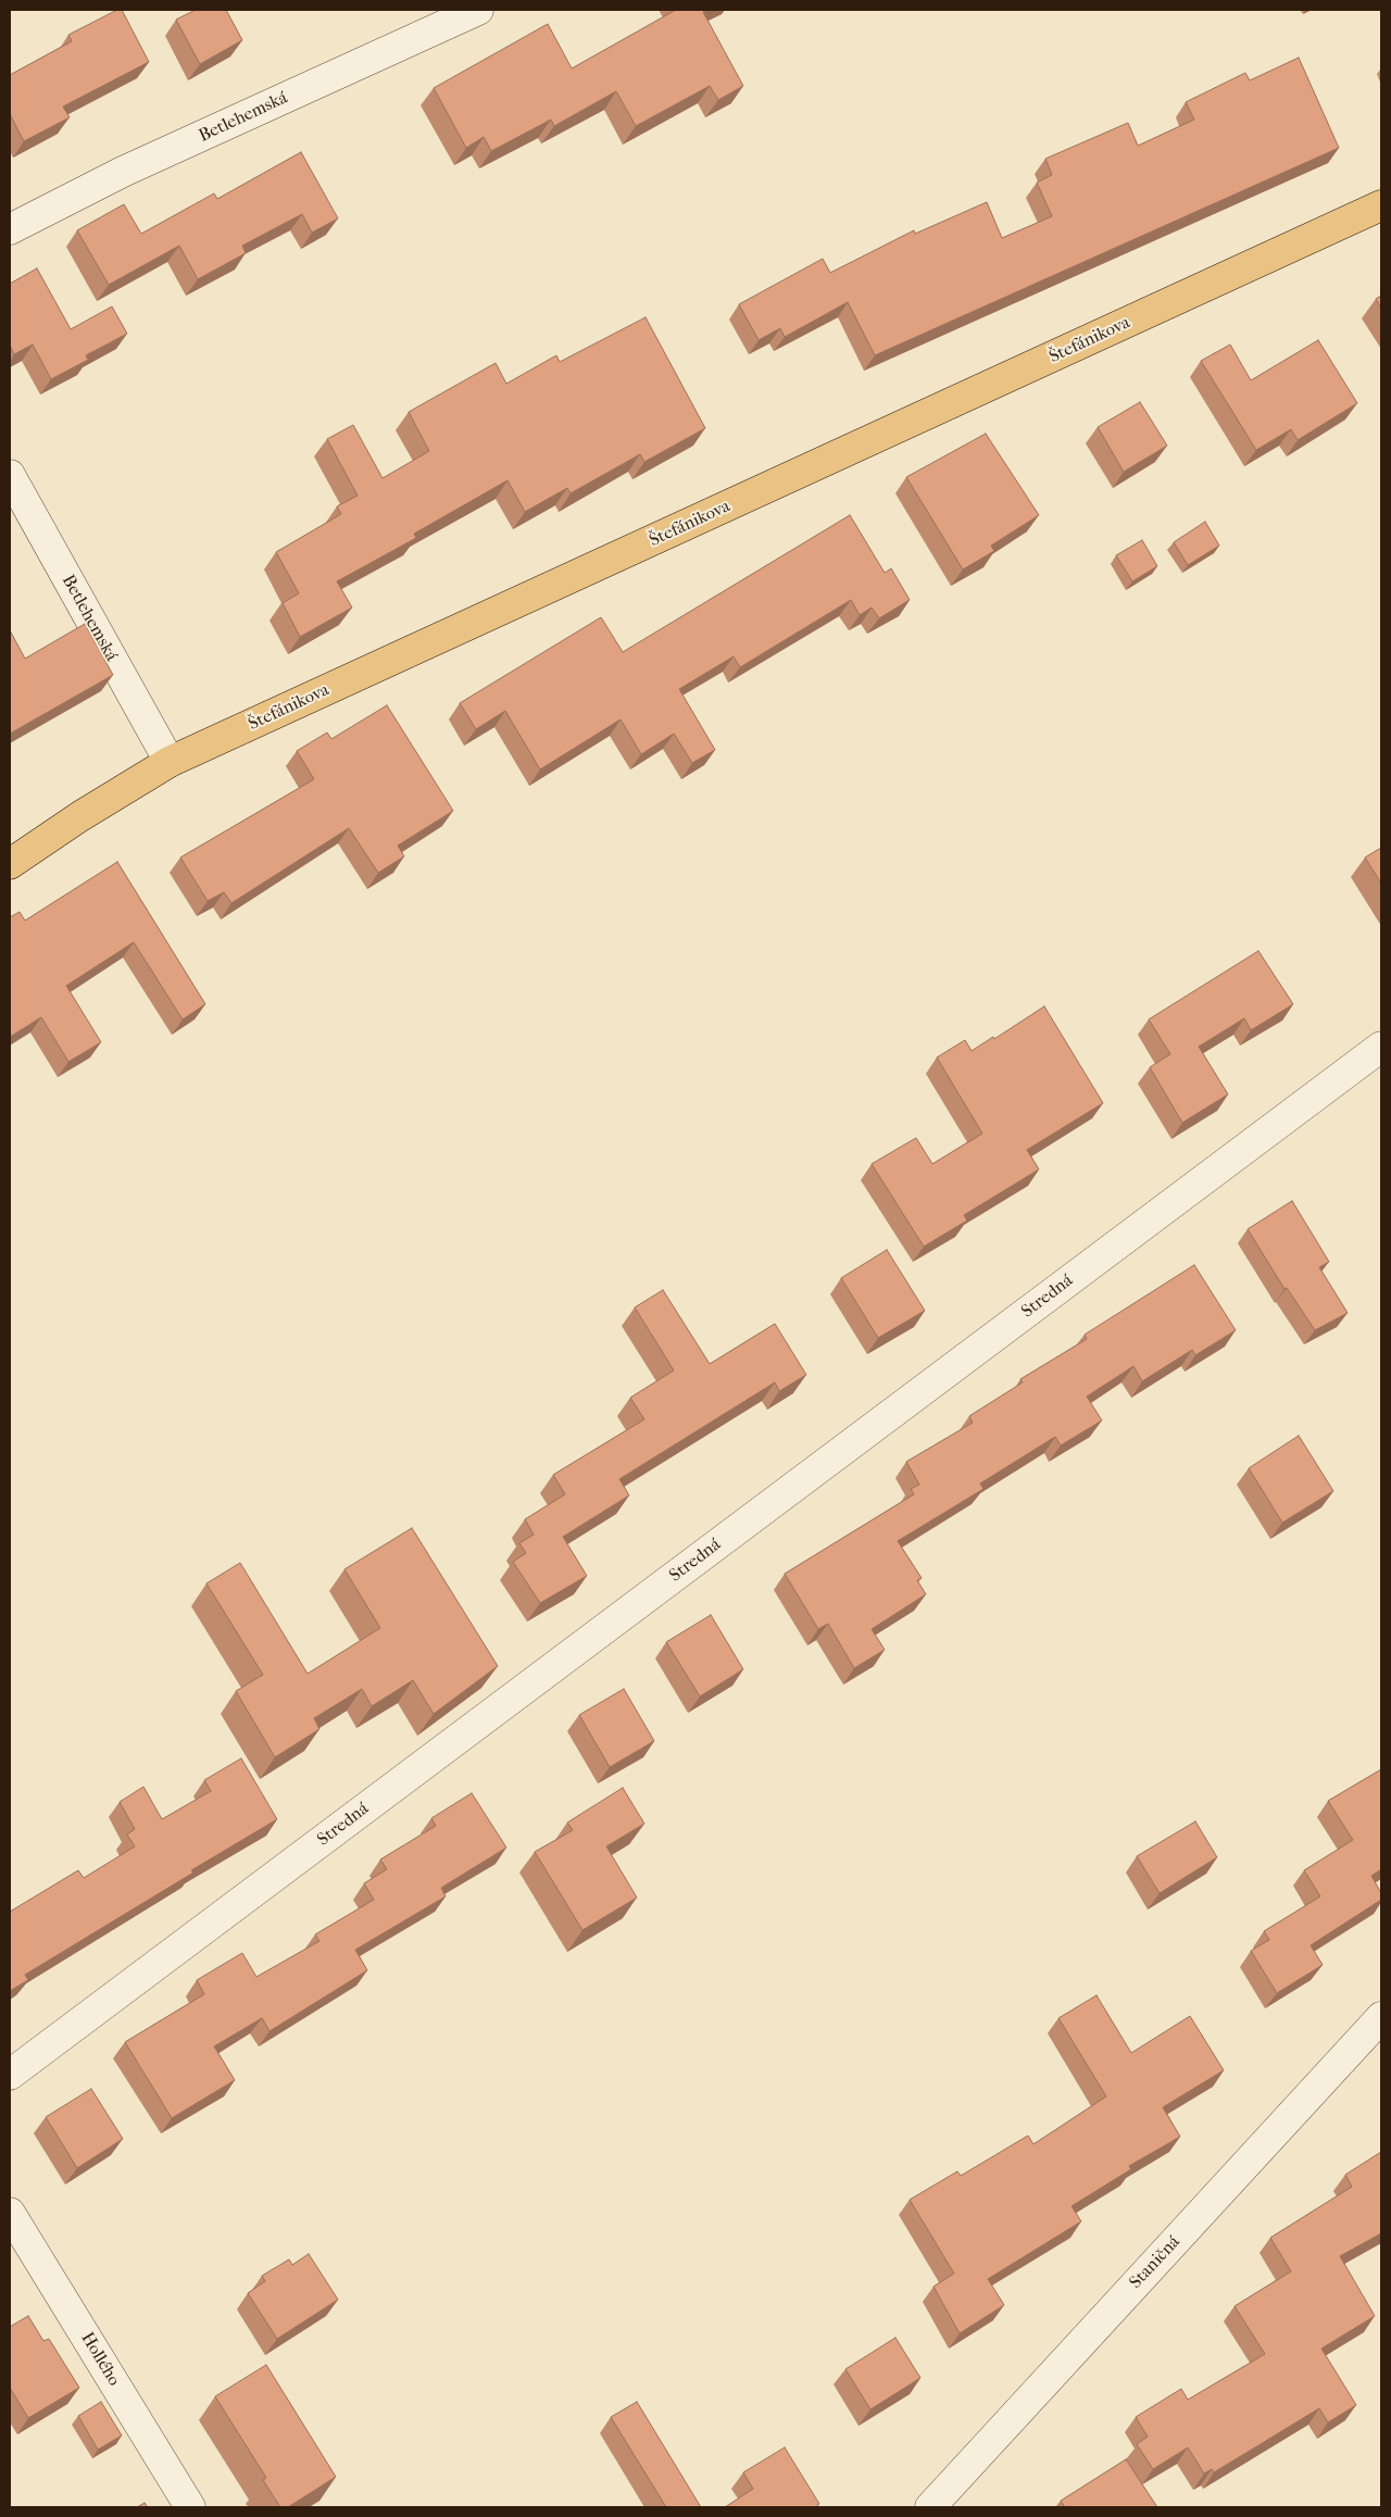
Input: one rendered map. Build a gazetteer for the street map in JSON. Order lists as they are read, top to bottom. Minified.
{"streets":{"main road":["Štefánikova"],"street":["Betlehemská","Stredná","Staničná","Hollého"]},"crossings":[["Betlehemská","Štefánikova"]]}
